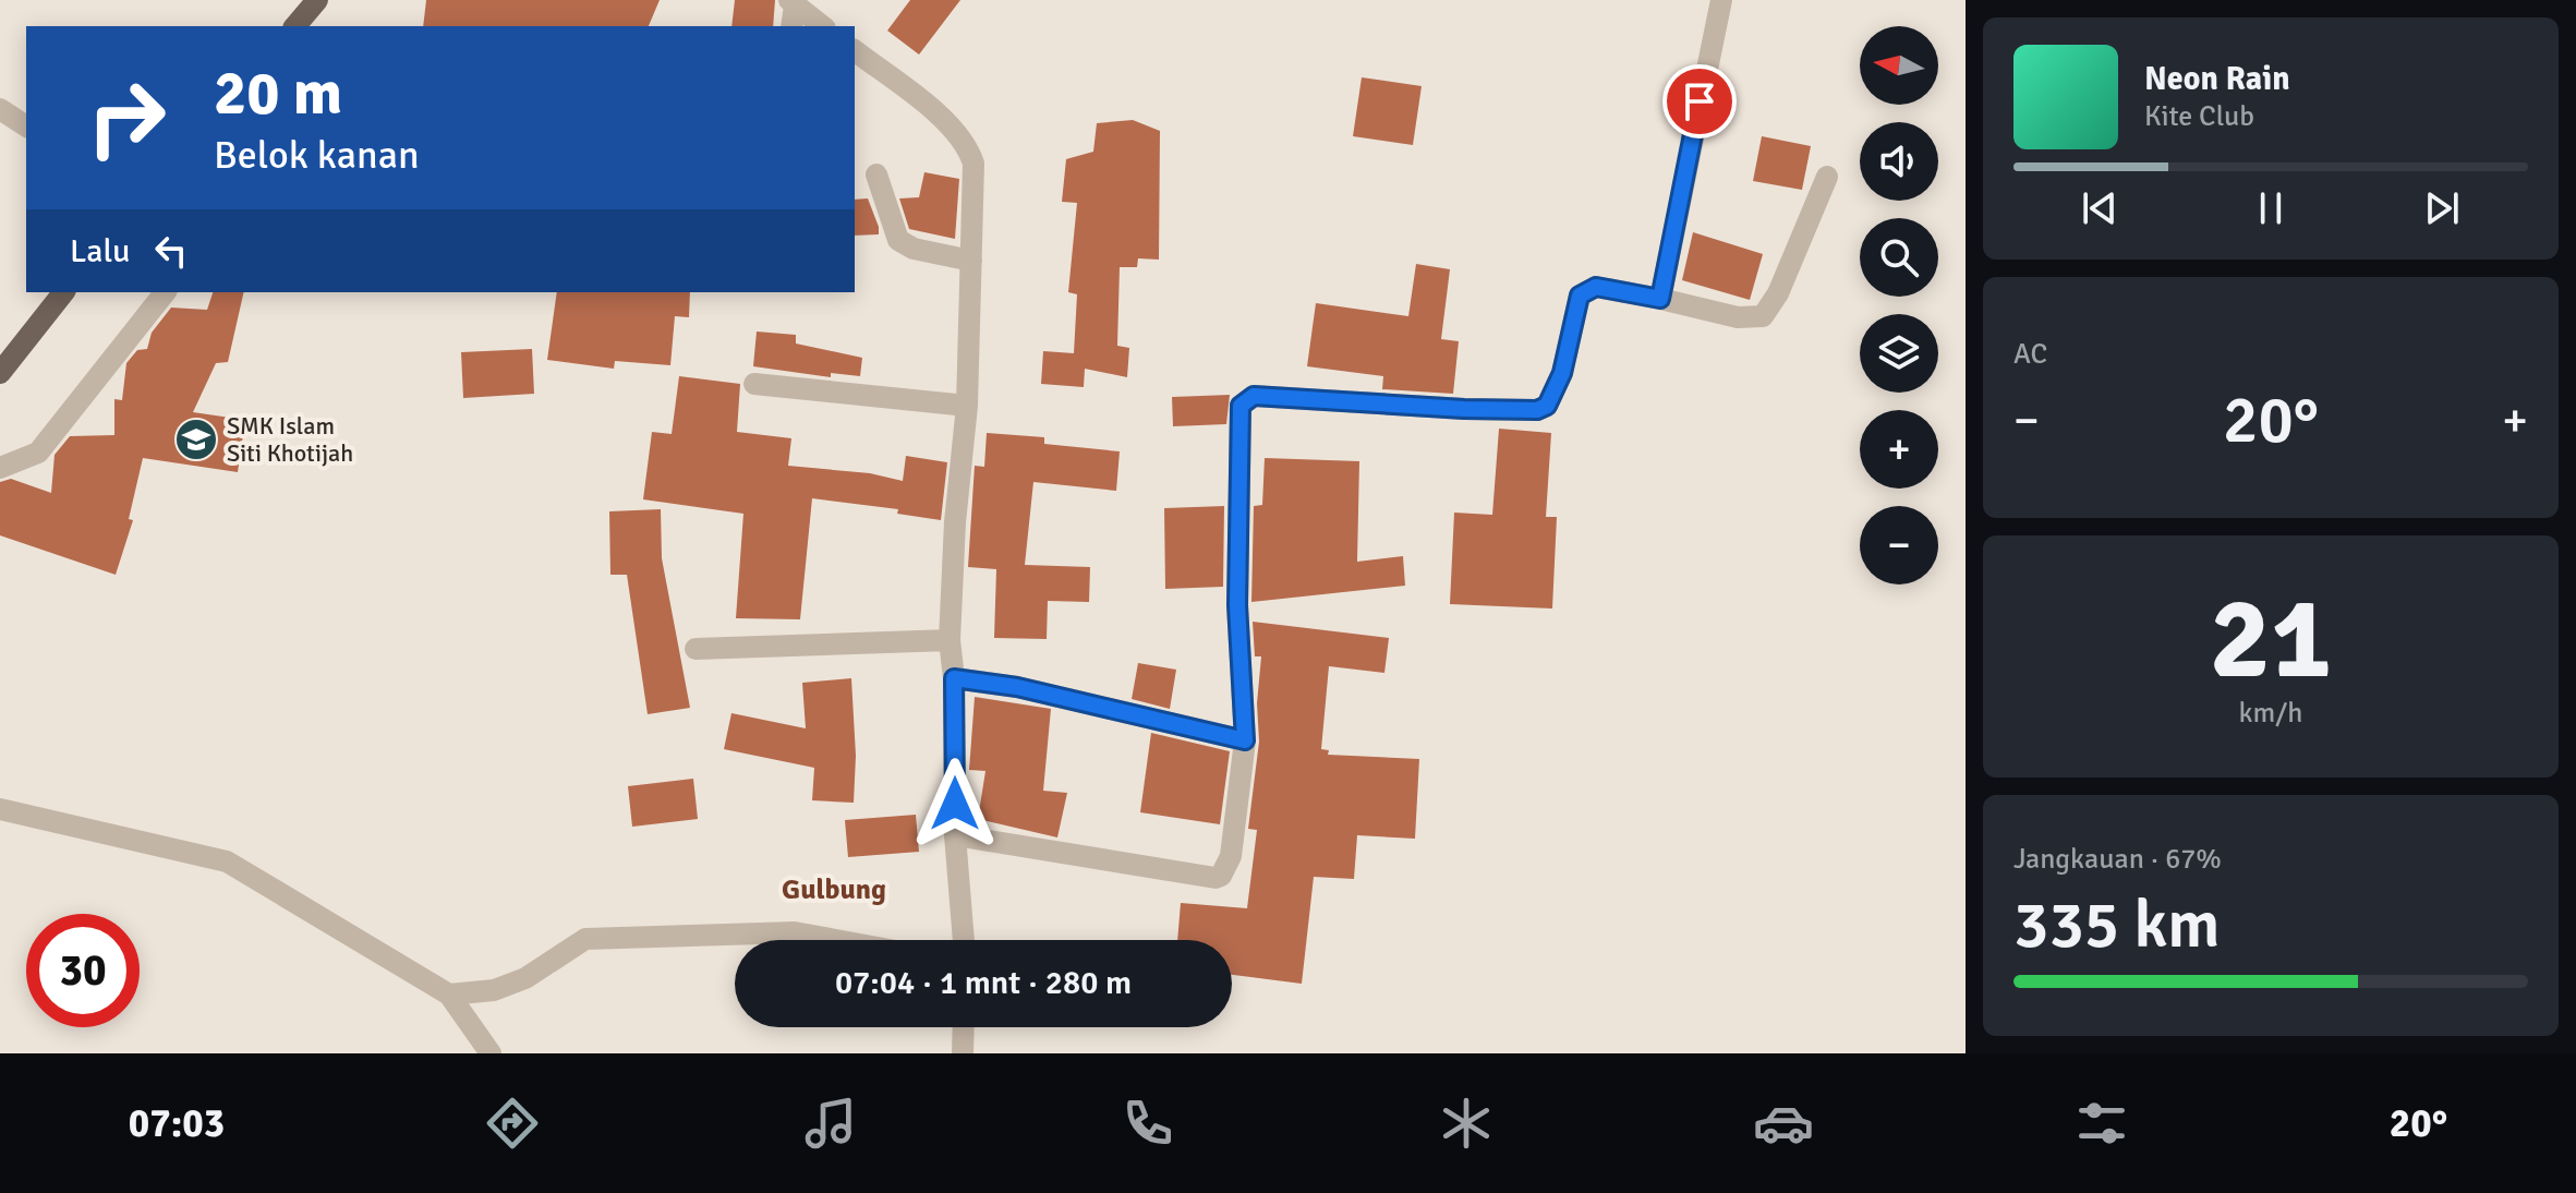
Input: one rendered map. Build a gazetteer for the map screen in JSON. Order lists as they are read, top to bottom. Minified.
{"districts":["Gulbung"],"places":{"school or university":["SMK Islam Siti Khotijah"]},"north":"left","page":{"map_buttons":["+","−"],"turn":["20 m","Belok kanan"],"song":["Neon Rain","Kite Club"],"then":"Lalu","tile":["AC",["21","km/h"],["Jangkauan · 67%","335 km"]],"heat":["−","20°","+"],"limit":"30","trip":"07:04 · 1 mnt · 280 m","tabs":["07:03","20°"]}}
